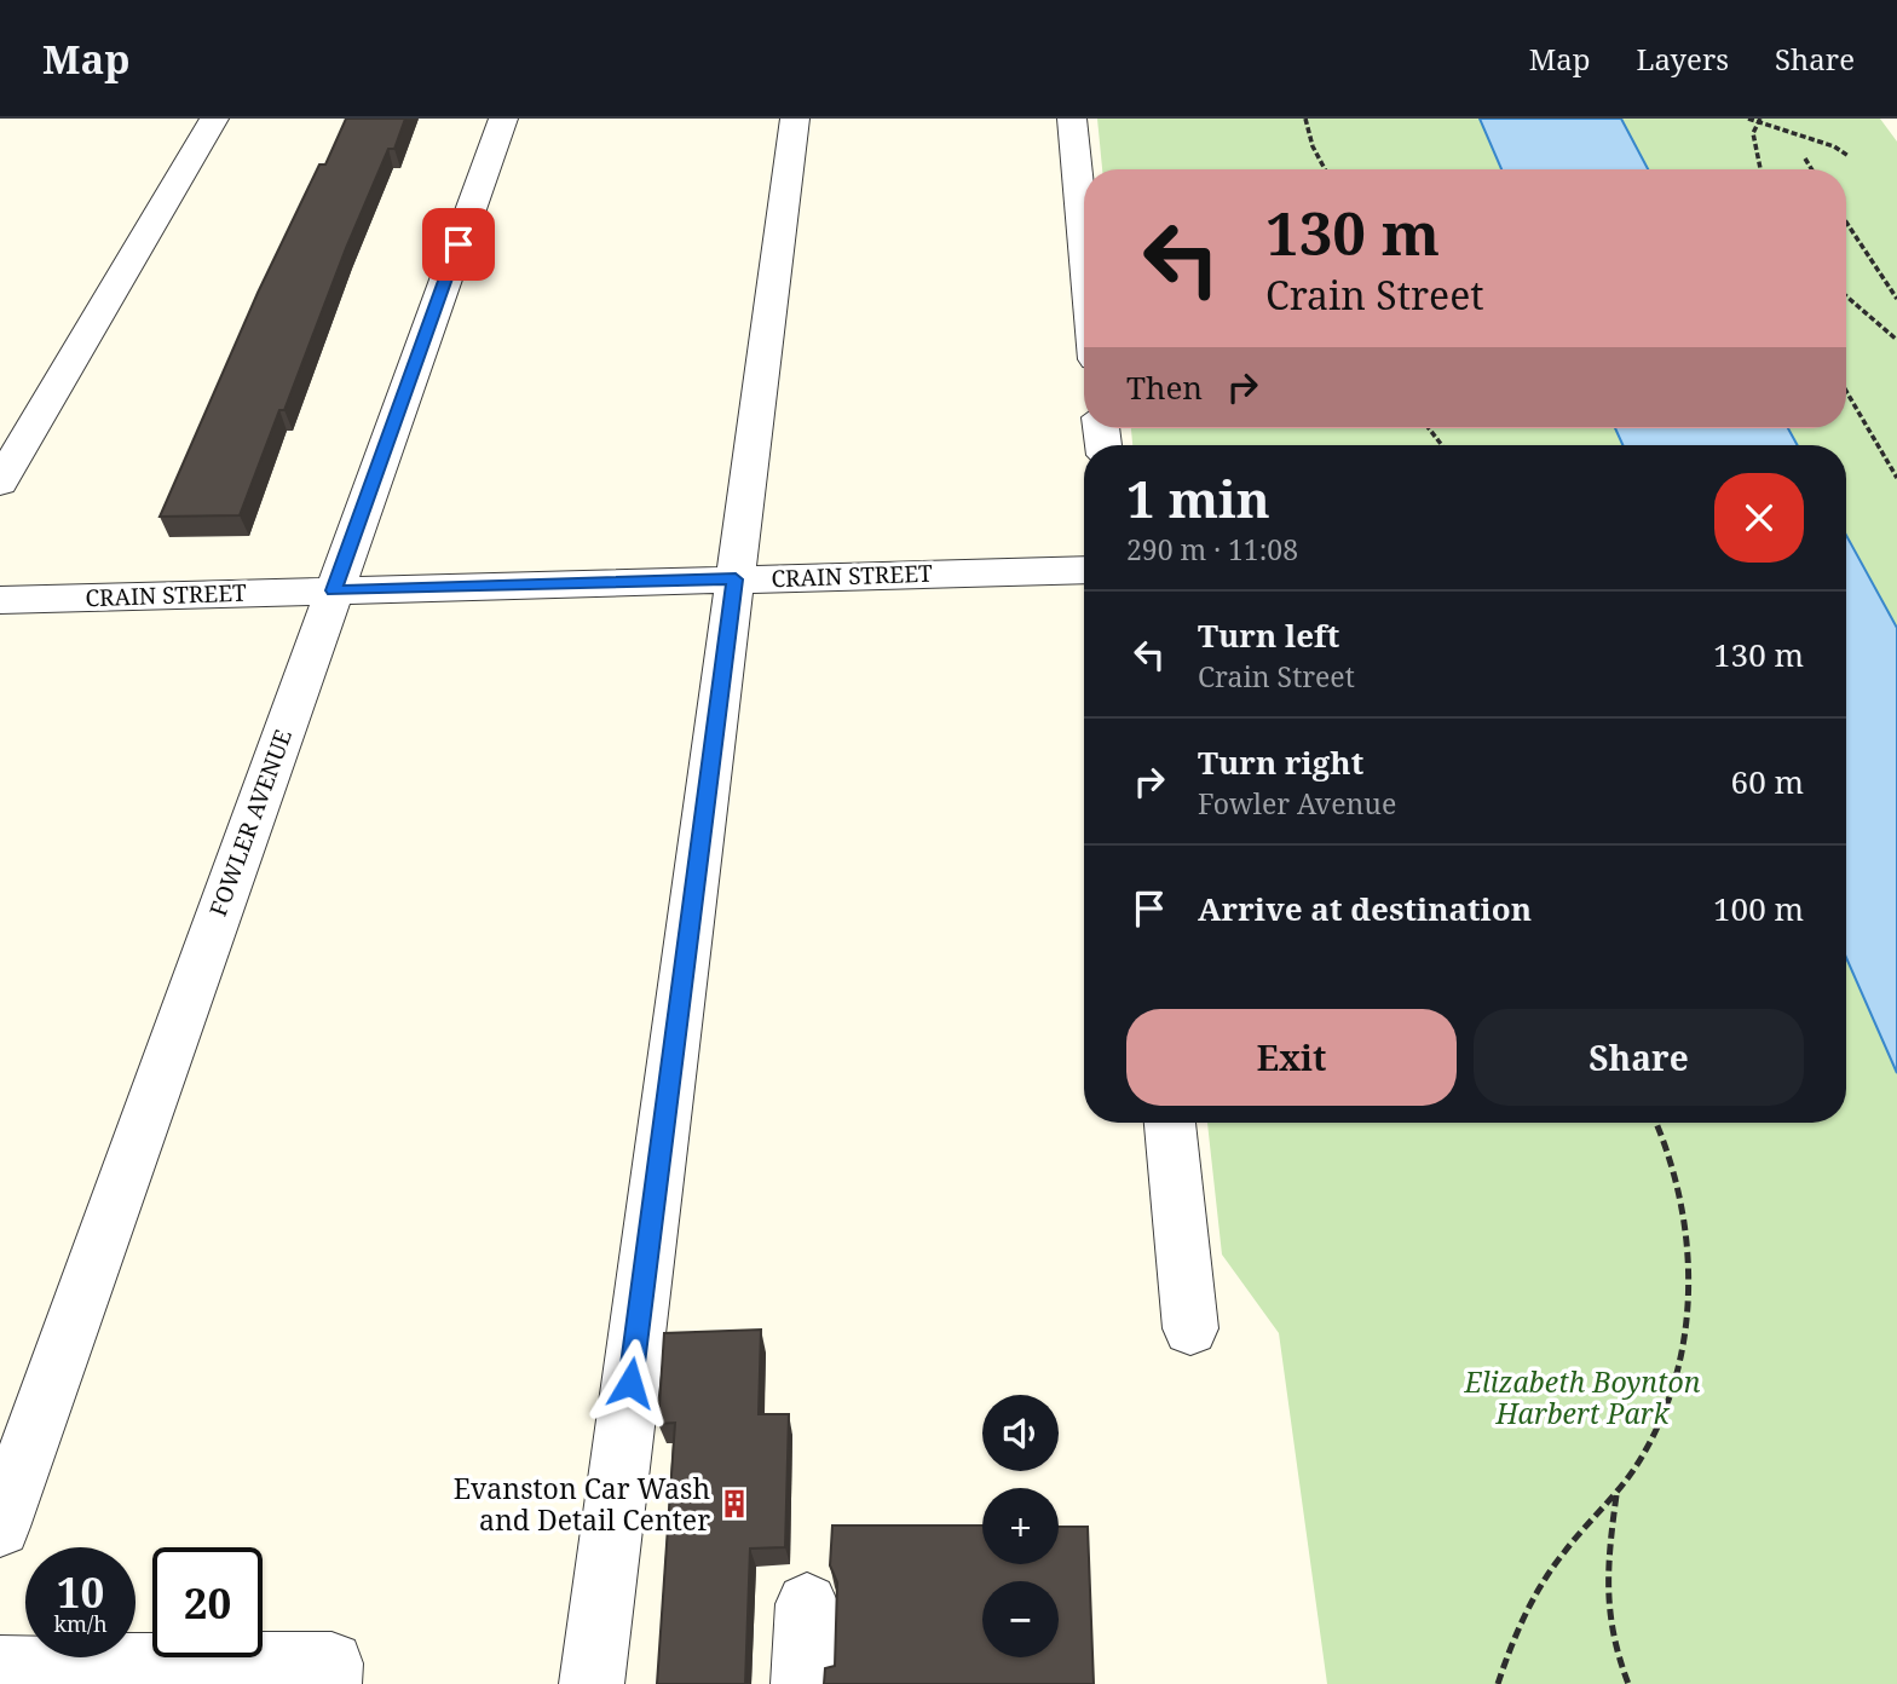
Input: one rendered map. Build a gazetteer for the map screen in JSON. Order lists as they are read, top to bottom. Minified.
{"streets":{"street":["CRAIN STREET","FOWLER AVENUE"]},"crossings":[["CRAIN STREET","FOWLER AVENUE"]],"parks":["Elizabeth Boynton Harbert Park"],"places":{"building":["Evanston Car Wash and Detail Center"]},"page":{"header":"Map","nav":["Map","Layers","Share"],"turn":["130 m","Crain Street"],"then":"Then","heading":["1 min","290 m · 11:08"],"list":[{"name":"Turn left","note":"Crain Street","value":"130 m"},{"name":"Turn right","note":"Fowler Avenue","value":"60 m"},{"name":"Arrive at destination","value":"100 m"}],"buttons":["Exit","Share"],"map_buttons":["+","−"],"speed":"10 km/h","limit":"20"}}
